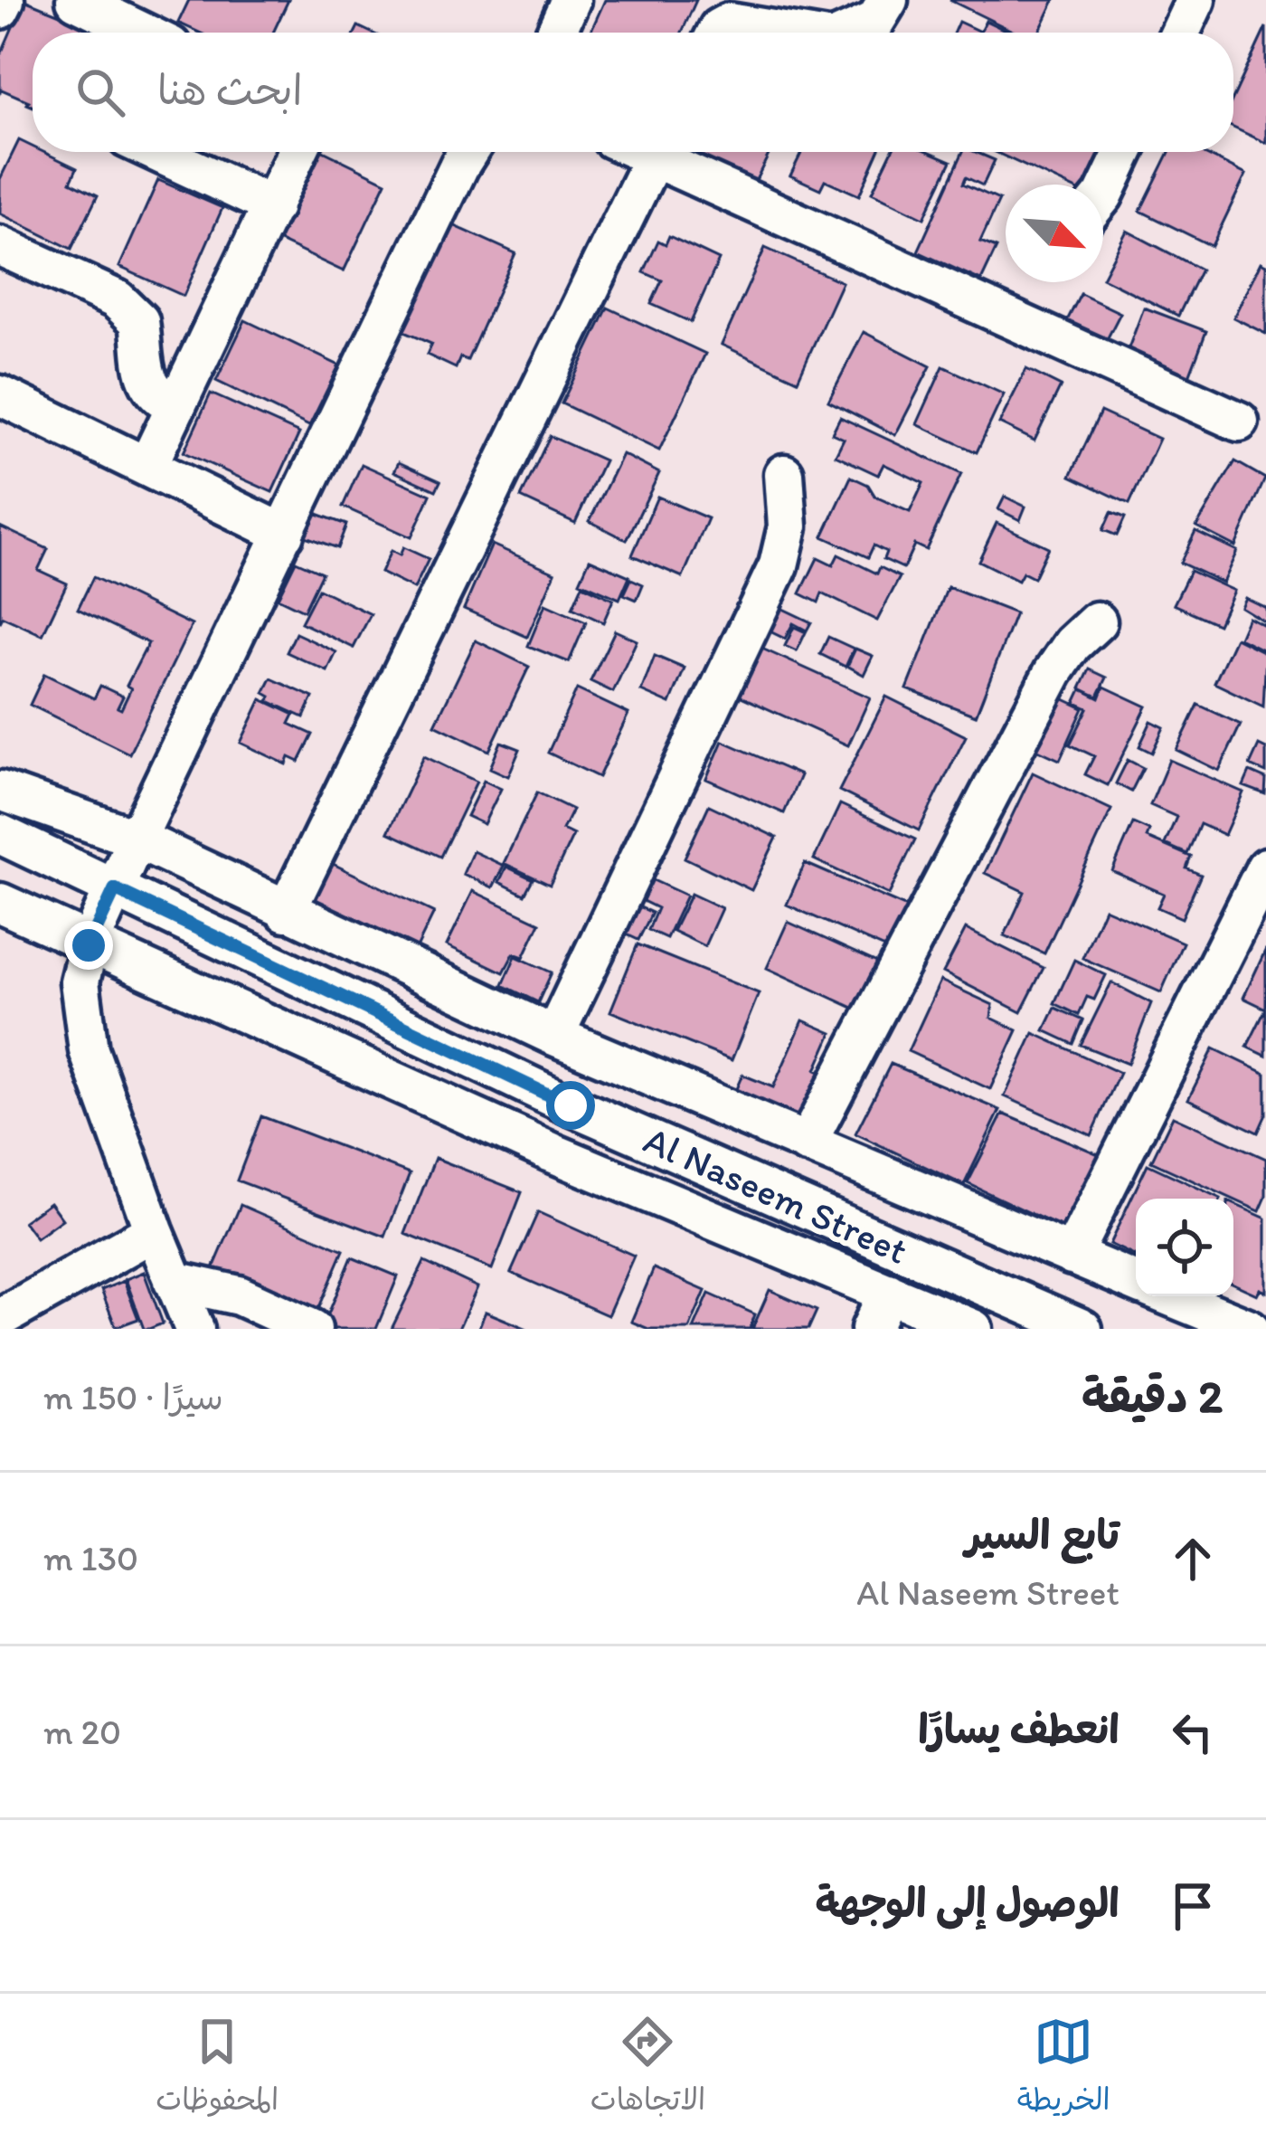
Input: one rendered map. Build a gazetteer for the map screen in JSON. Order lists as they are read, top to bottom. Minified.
{"streets":{"street":["Al Naseem Street"]},"north":"bottom right","page":{"search":"ابحث هنا","heading":["2 دقيقة","سيرًا · 150 m"],"list":[["تابع السير","Al Naseem Street","130 m"],["انعطف يسارًا","20 m"],"الوصول إلى الوجهة"],"nav":["الخريطة","الاتجاهات","المحفوظات"]}}
